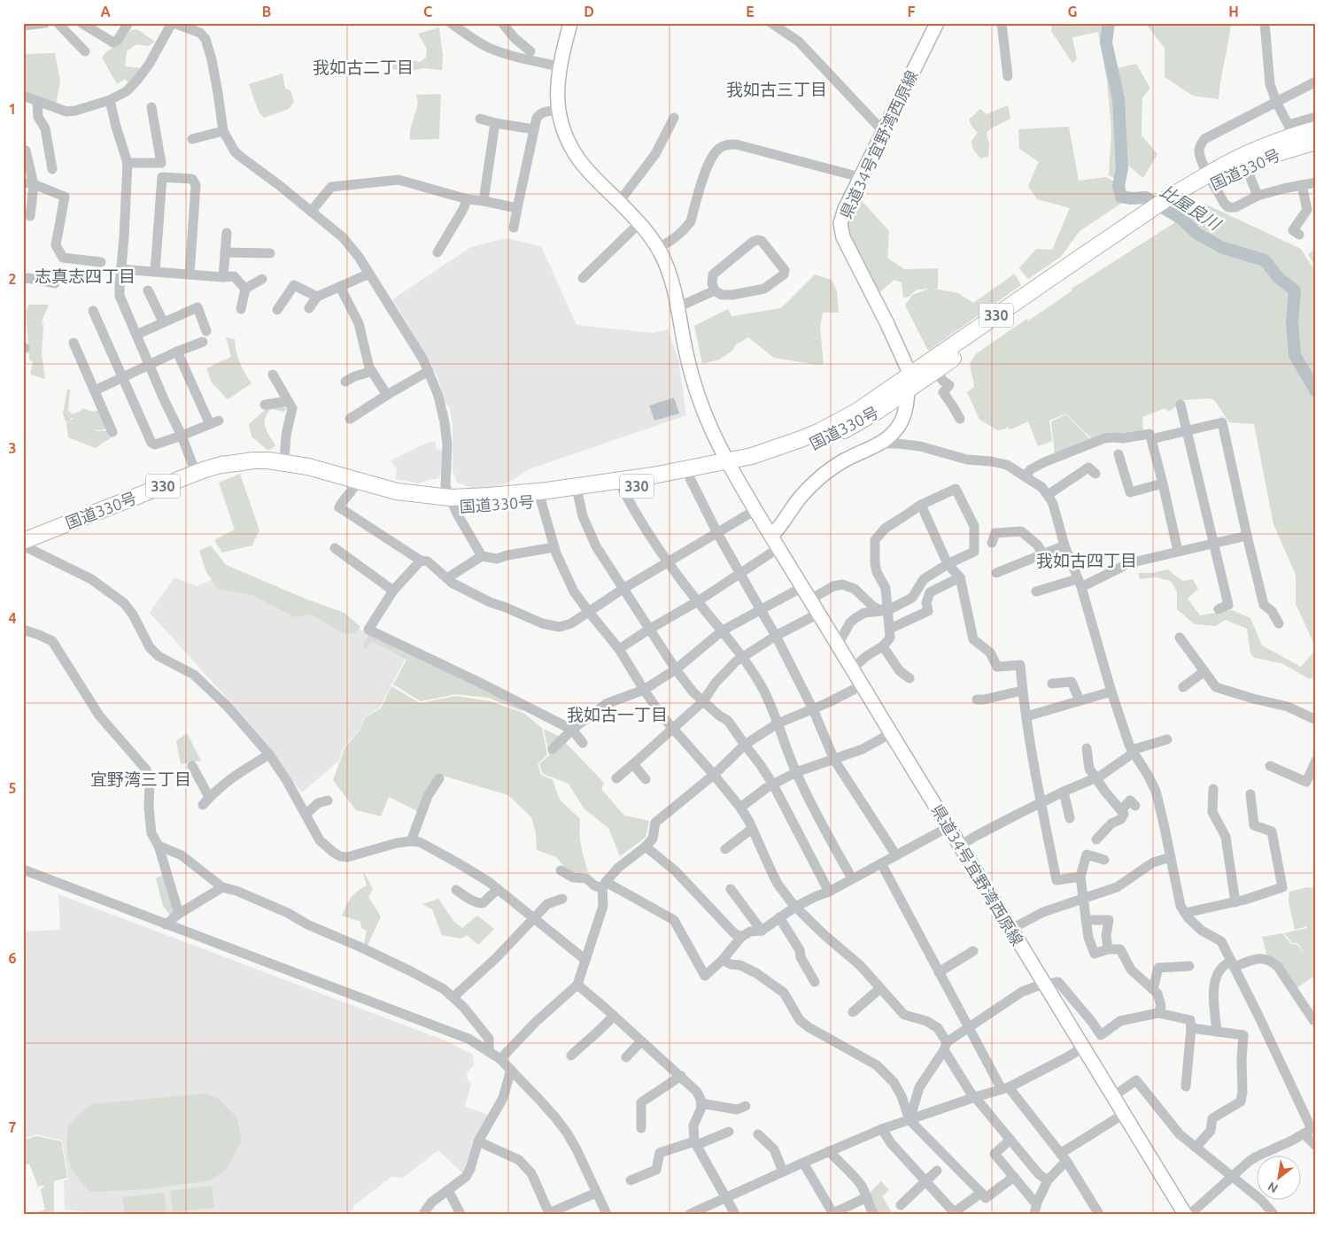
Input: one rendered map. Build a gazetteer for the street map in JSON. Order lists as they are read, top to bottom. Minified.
{"streets":{"highway":["国道330号","330"],"main road":["県道34号宜野湾西原線"]},"crossings":[["県道34号宜野湾西原線","国道330号"]],"districts":["我如古二丁目","我如古三丁目","志真志四丁目","我如古四丁目","我如古一丁目","宜野湾三丁目"],"water":["比屋良川"],"north":"bottom left","grid":{"columns":["A","B","C","D","E","F","G","H"],"rows":["1","2","3","4","5","6","7"]}}
